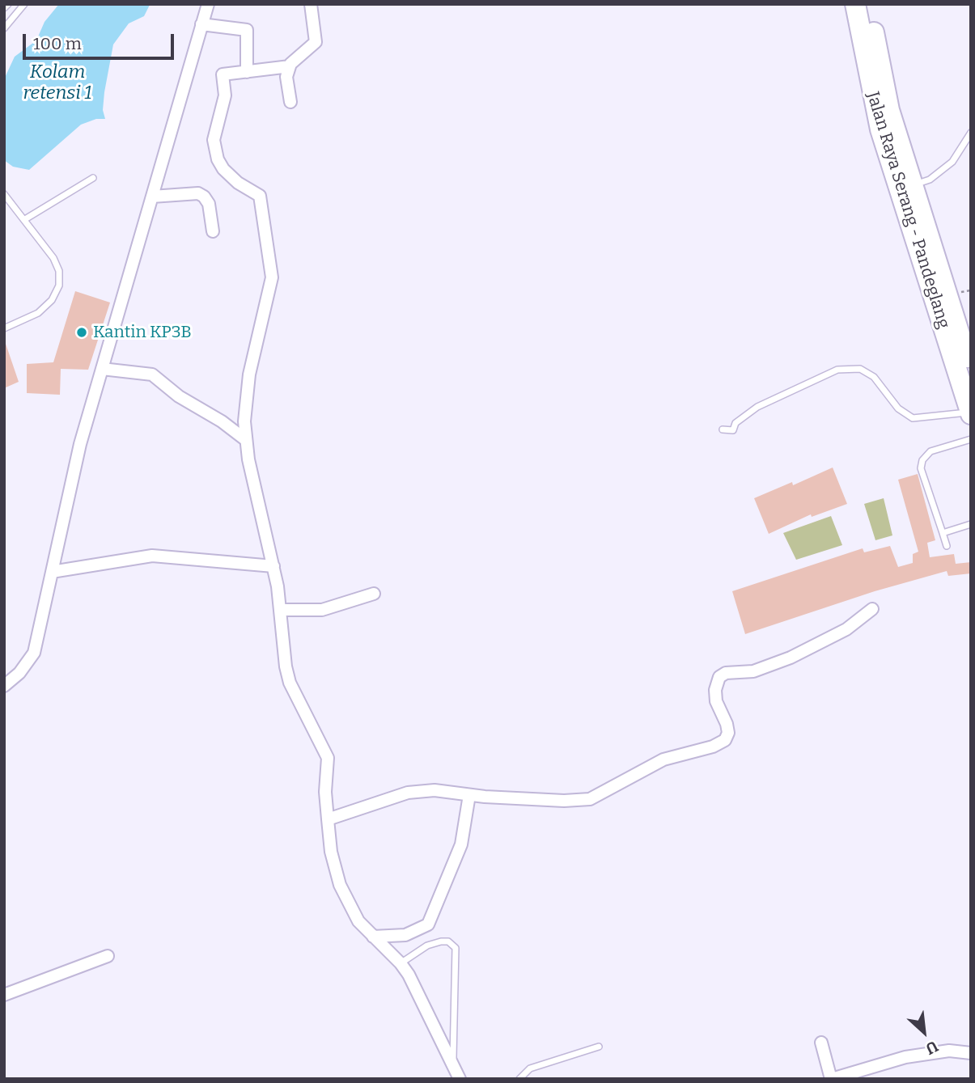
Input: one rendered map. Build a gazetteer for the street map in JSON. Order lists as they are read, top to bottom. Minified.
{"streets":{"highway":["Jalan Raya Serang - Pandeglang"]},"water":["Kolam retensi 1"],"places":["Kantin KP3B"],"scale_bar":"100 m","north":"bottom right"}
